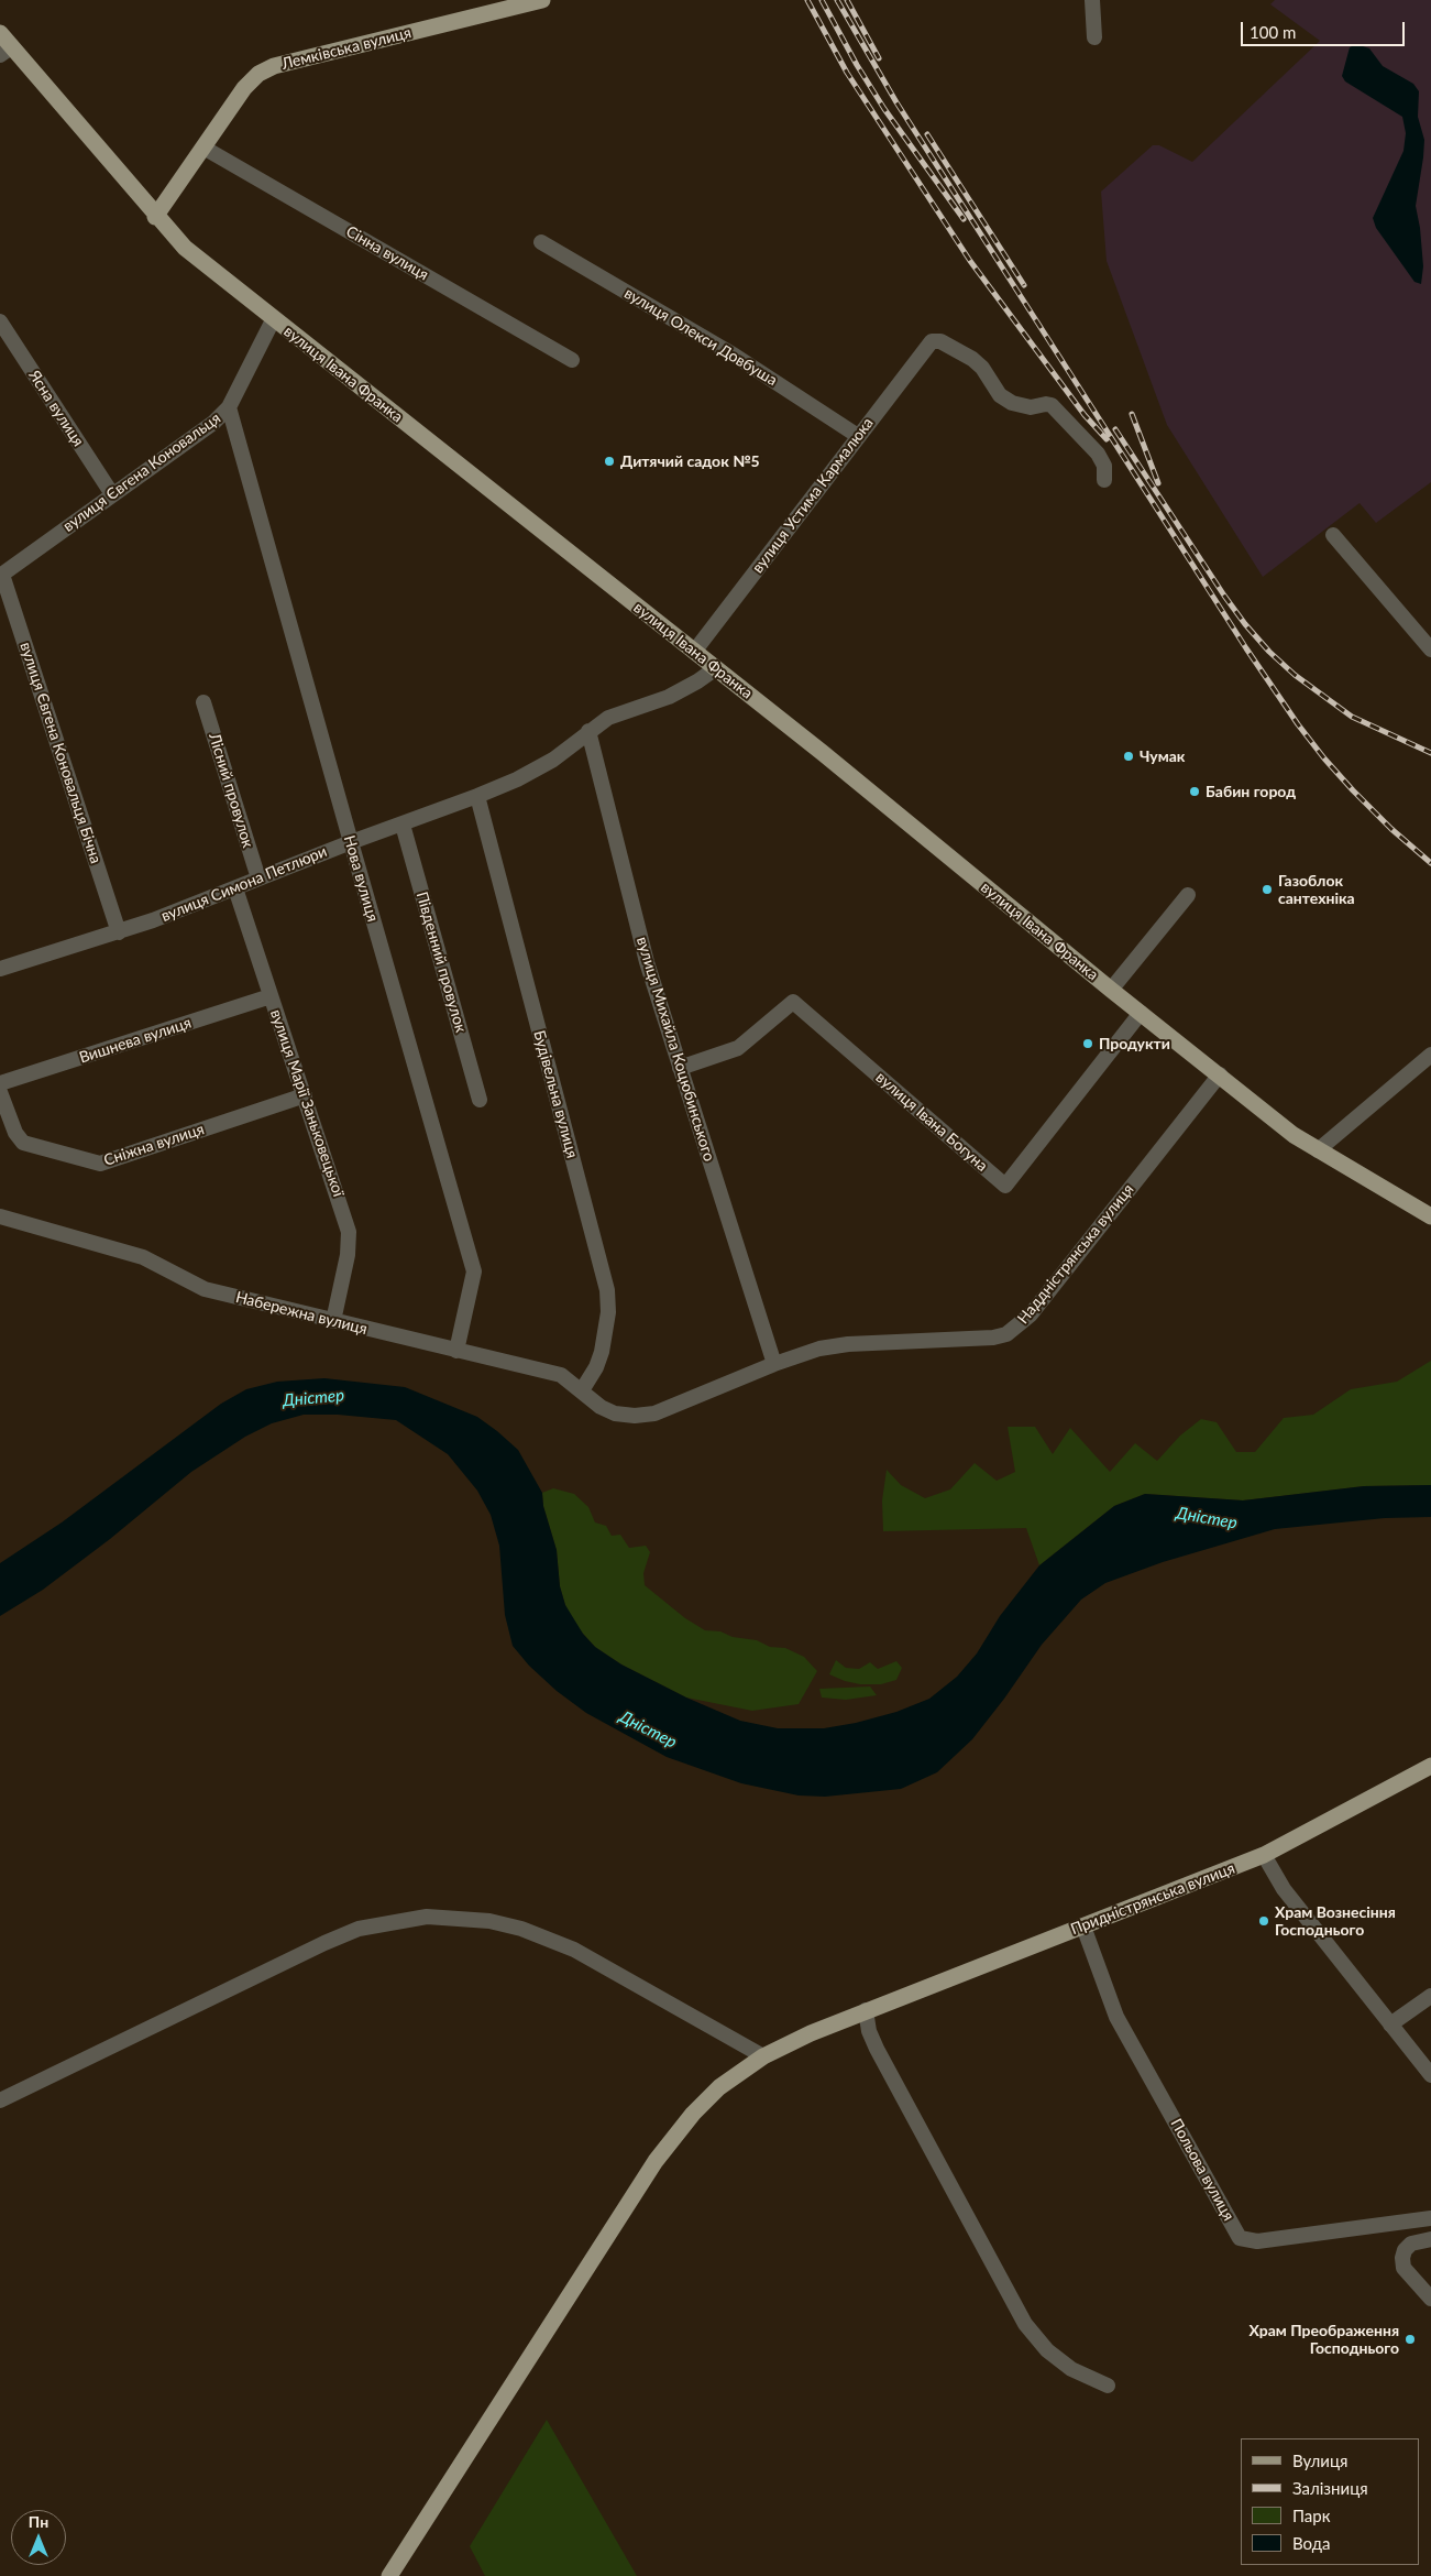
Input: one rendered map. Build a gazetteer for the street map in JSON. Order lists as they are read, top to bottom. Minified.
{"streets":{"main road":["Лемківська вулиця","вулиця Івана Франка","Придністрянська вулиця"],"street":["Сінна вулиця","вулиця Олекси Довбуша","Ясна вулиця","вулиця Євгена Коновальця","вулиця Устима Кармалюка","вулиця Євгена Коновальця Бічна","Лісний провулок","Нова вулиця","вулиця Симона Петлюри","Південний провулок","Вишнева вулиця","вулиця Михайла Коцюбинського","Будівельна вулиця","вулиця Марії Заньковецької","вулиця Івана Богуна","Сніжна вулиця","Наддністрянська вулиця","Набережна вулиця","Польова вулиця"]},"crossings":[["Лемківська вулиця","Сінна вулиця"],["Лемківська вулиця","вулиця Івана Франка"],["вулиця Олекси Довбуша","вулиця Устима Кармалюка"],["вулиця Івана Франка","вулиця Євгена Коновальця"],["вулиця Івана Франка","вулиця Устима Кармалюка"],["вулиця Івана Франка","вулиця Симона Петлюри"],["вулиця Івана Франка","вулиця Івана Богуна"],["вулиця Івана Франка","Наддністрянська вулиця"],["Ясна вулиця","вулиця Євгена Коновальця"],["вулиця Євгена Коновальця","вулиця Євгена Коновальця Бічна"],["вулиця Євгена Коновальця","Нова вулиця"],["вулиця Євгена Коновальця Бічна","вулиця Симона Петлюри"],["Лісний провулок","вулиця Симона Петлюри"],["Нова вулиця","вулиця Симона Петлюри"],["Нова вулиця","Набережна вулиця"],["вулиця Симона Петлюри","Південний провулок"],["вулиця Симона Петлюри","вулиця Михайла Коцюбинського"],["вулиця Симона Петлюри","Будівельна вулиця"],["вулиця Симона Петлюри","вулиця Марії Заньковецької"],["Вишнева вулиця","вулиця Марії Заньковецької"],["вулиця Михайла Коцюбинського","вулиця Івана Богуна"],["вулиця Михайла Коцюбинського","Наддністрянська вулиця"],["Будівельна вулиця","Набережна вулиця"],["вулиця Марії Заньковецької","Сніжна вулиця"],["вулиця Марії Заньковецької","Набережна вулиця"],["Наддністрянська вулиця","Набережна вулиця"],["Придністрянська вулиця","Польова вулиця"]],"water":["Дністер"],"places":["Дитячий садок №5","Чумак","Бабин город","Газоблок сантехніка","Продукти","Храм Вознесіння Господнього","Храм Преображення Господнього"],"legend":["Вулиця","Залізниця","Парк","Вода"],"scale_bar":"100 m","north":"top"}
